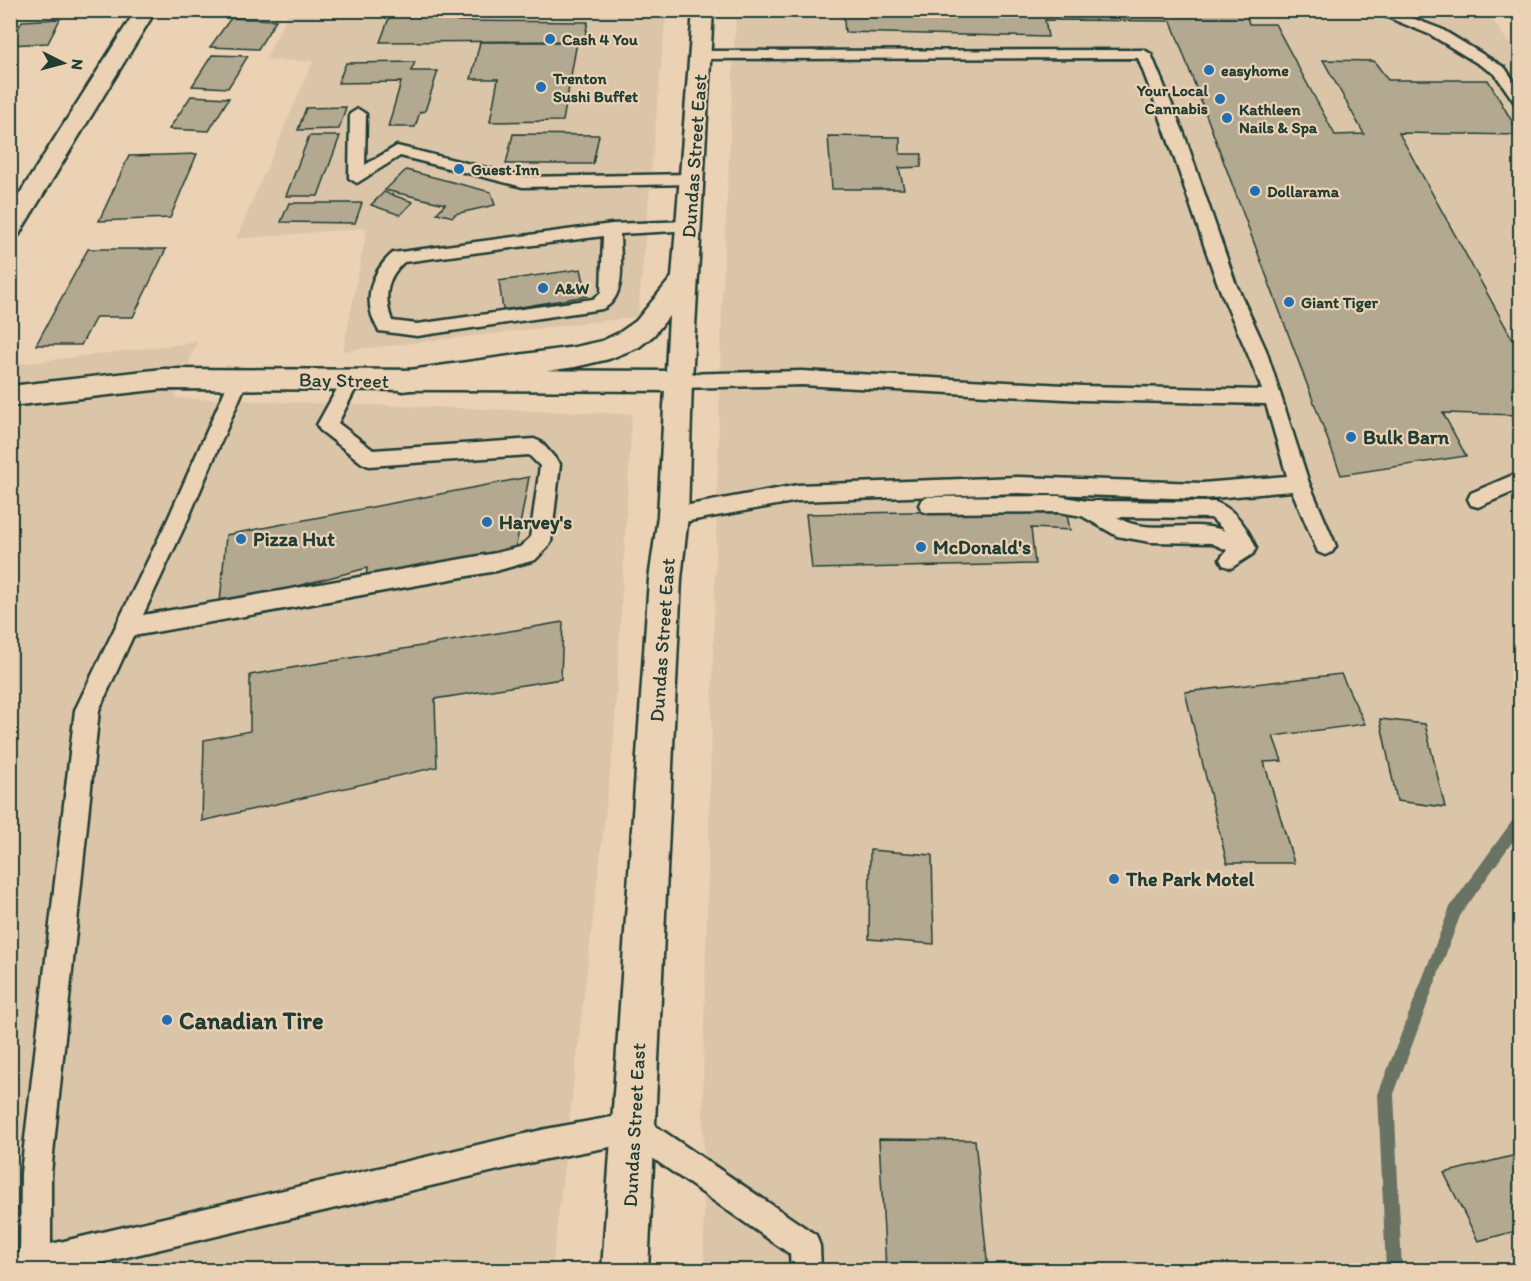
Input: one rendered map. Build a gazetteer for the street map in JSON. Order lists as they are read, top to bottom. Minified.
{"streets":{"main road":["Dundas Street East","Bay Street"]},"crossings":[["Dundas Street East","Bay Street"]],"places":["Cash 4 You","easyhome","Trenton Sushi Buffet","Your Local Cannabis","Kathleen Nails & Spa","Guest Inn","Dollarama","A&W","Giant Tiger","Bulk Barn","Harvey's","Pizza Hut","McDonald's","The Park Motel","Canadian Tire"],"north":"right"}
